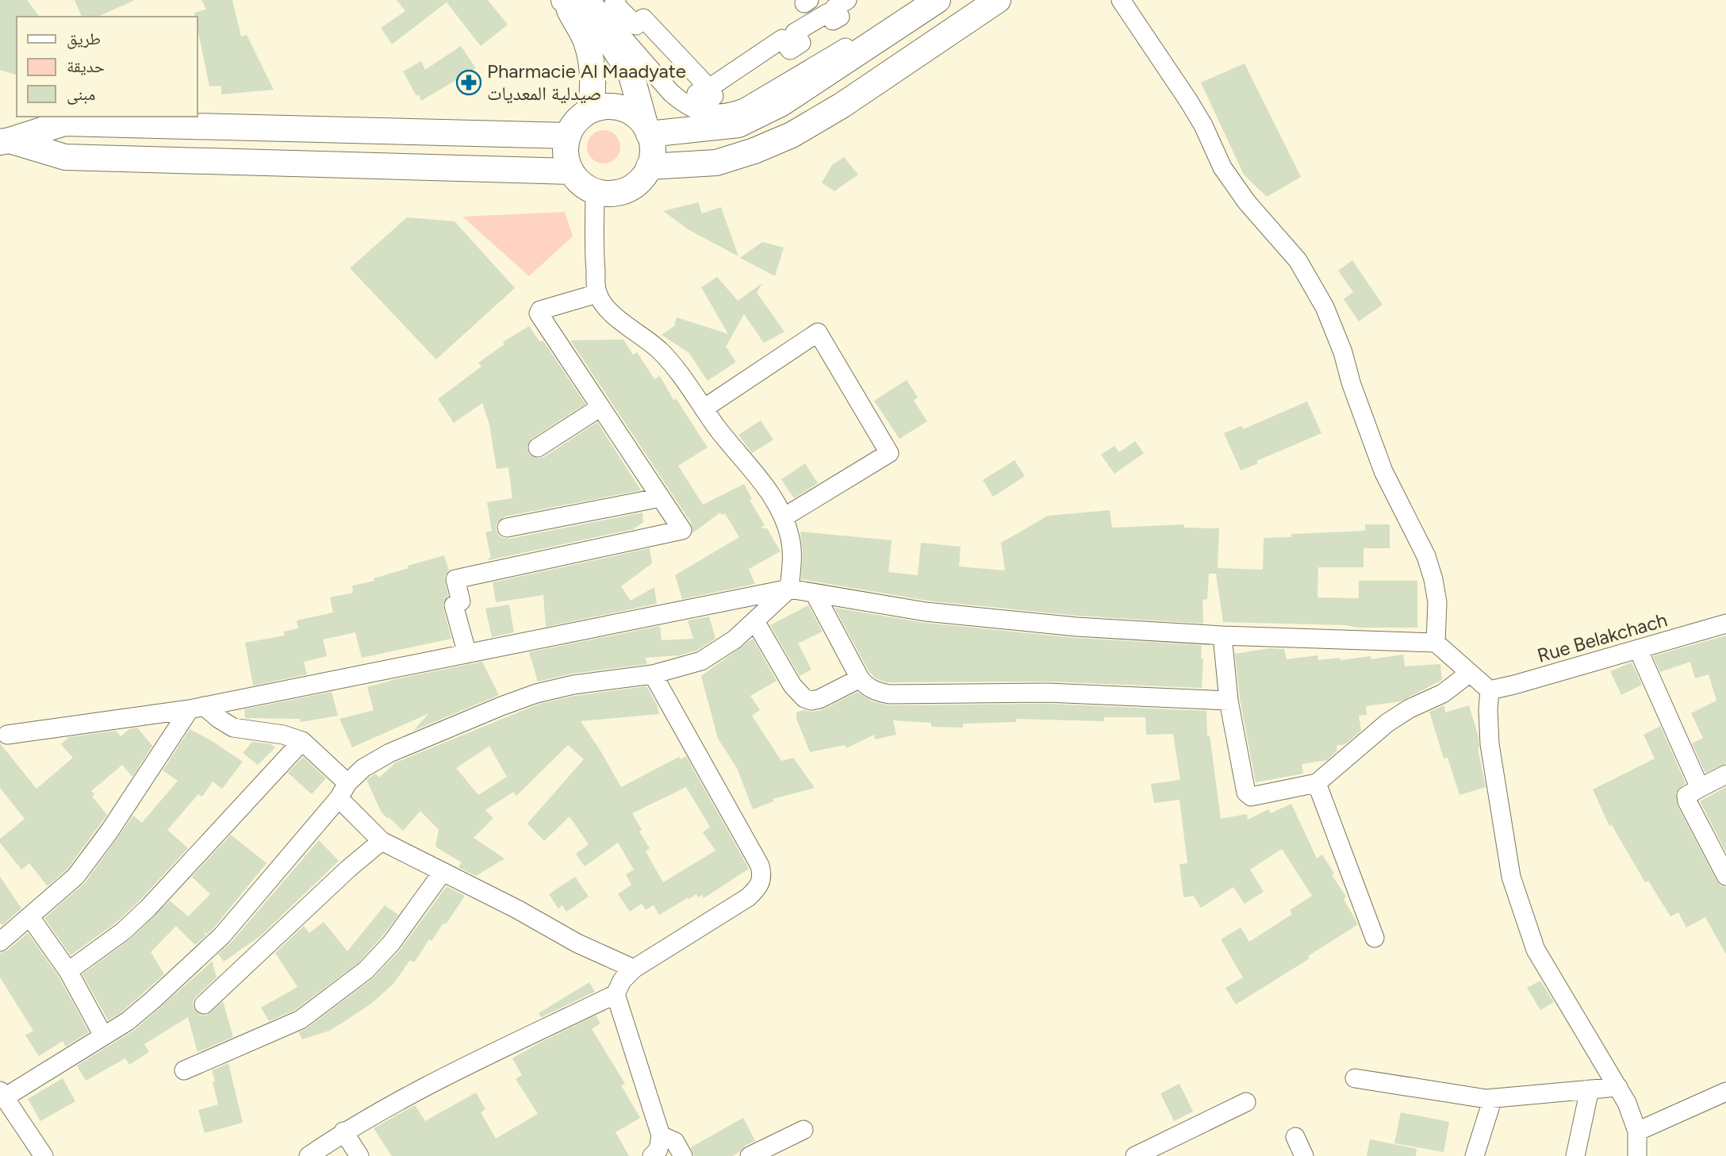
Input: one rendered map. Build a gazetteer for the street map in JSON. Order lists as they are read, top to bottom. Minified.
{"streets":{"street":["Rue Belakchach"]},"places":{"pharmacy":["Pharmacie Al Maadyate صيدلية المعديات"]},"legend":["طريق","حديقة","مبنى"]}
